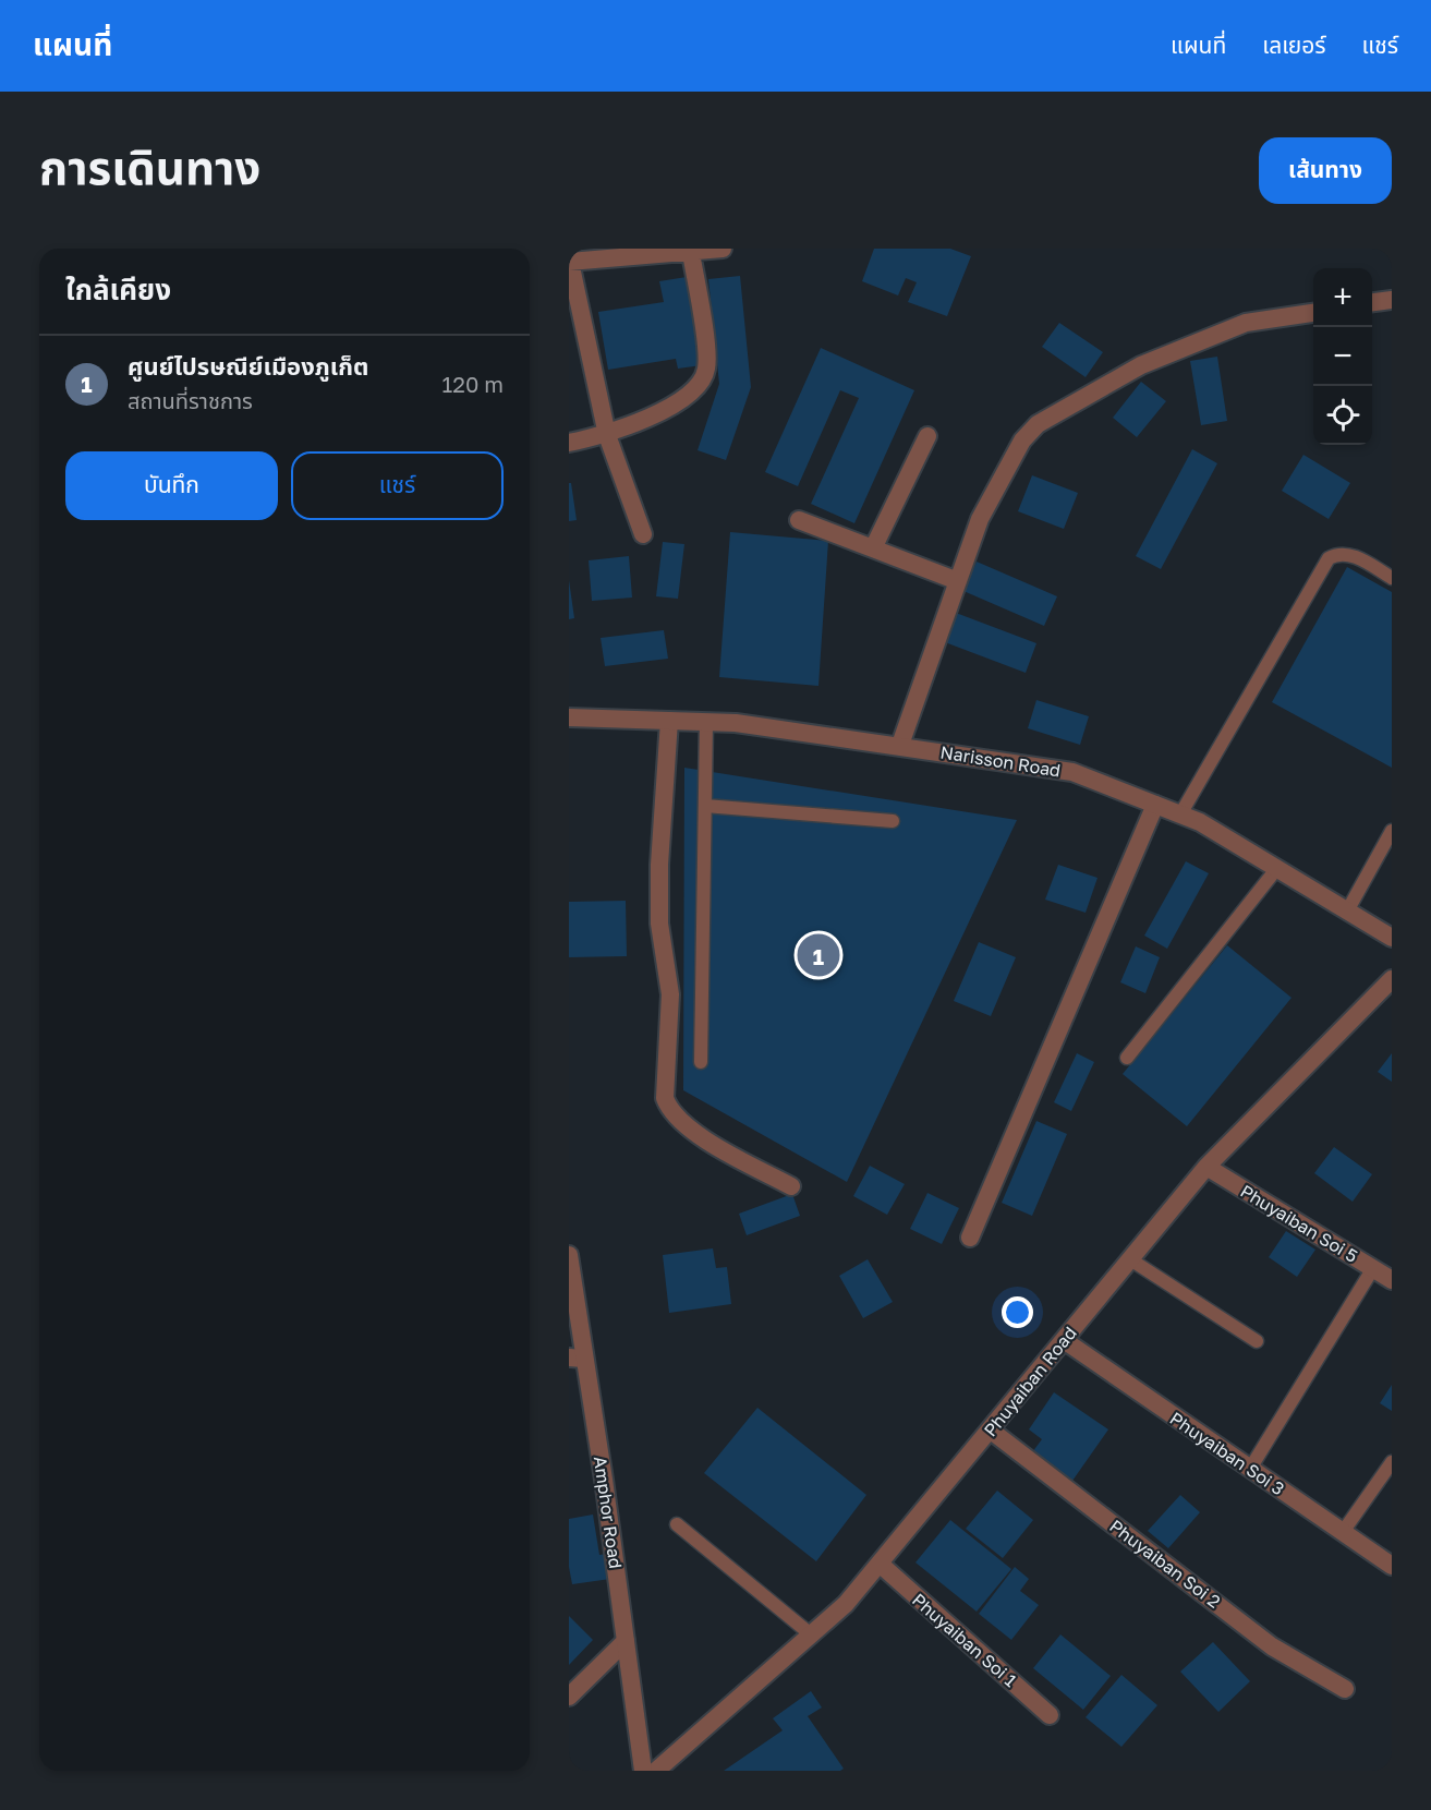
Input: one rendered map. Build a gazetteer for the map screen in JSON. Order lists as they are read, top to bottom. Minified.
{"streets":{"street":["Narisson Road","Phuyaiban Soi 5","Phuyaiban Road","Phuyaiban Soi 3","Amphor Road","Phuyaiban Soi 2","Phuyaiban Soi 1"]},"crossings":[["Phuyaiban Soi 5","Phuyaiban Road"],["Phuyaiban Road","Phuyaiban Soi 3"],["Phuyaiban Road","Phuyaiban Soi 2"],["Phuyaiban Road","Phuyaiban Soi 1"]],"page":{"header":"แผนที่","nav":["แผนที่","เลเยอร์","แชร์"],"title":"การเดินทาง","buttons":["เส้นทาง",["บันทึก","แชร์"]],"heading":"ใกล้เคียง","map_buttons":["+","−"],"list":[{"mark":"1","name":"ศูนย์ไปรษณีย์เมืองภูเก็ต","note":"สถานที่ราชการ","value":"120 m"}],"pins":"1"}}
